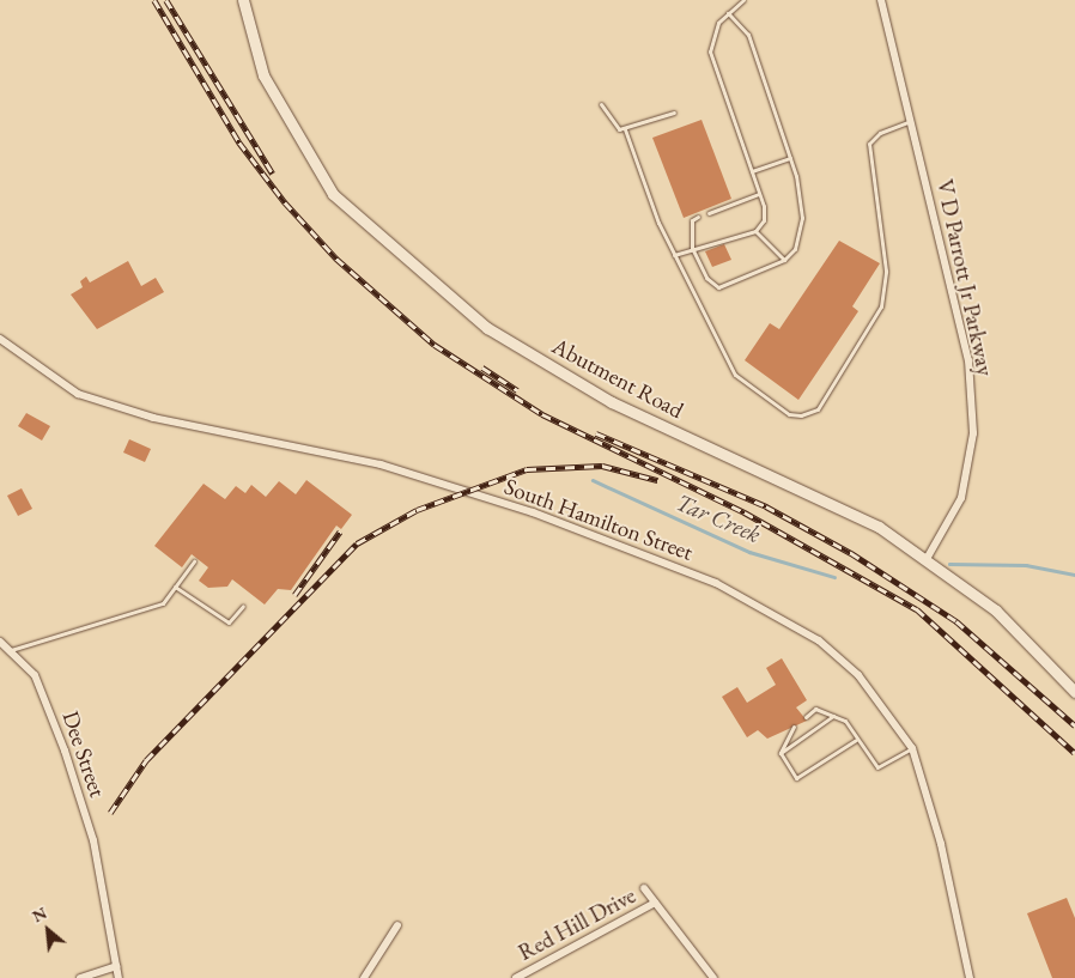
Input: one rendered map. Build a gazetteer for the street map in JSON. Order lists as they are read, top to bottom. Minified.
{"streets":{"main road":["Abutment Road"],"street":["V D Parrott Jr Parkway","South Hamilton Street","Dee Street","Red Hill Drive"]},"crossings":[["V D Parrott Jr Parkway","Abutment Road"]],"water":["Tar Creek"],"north":"top left"}
